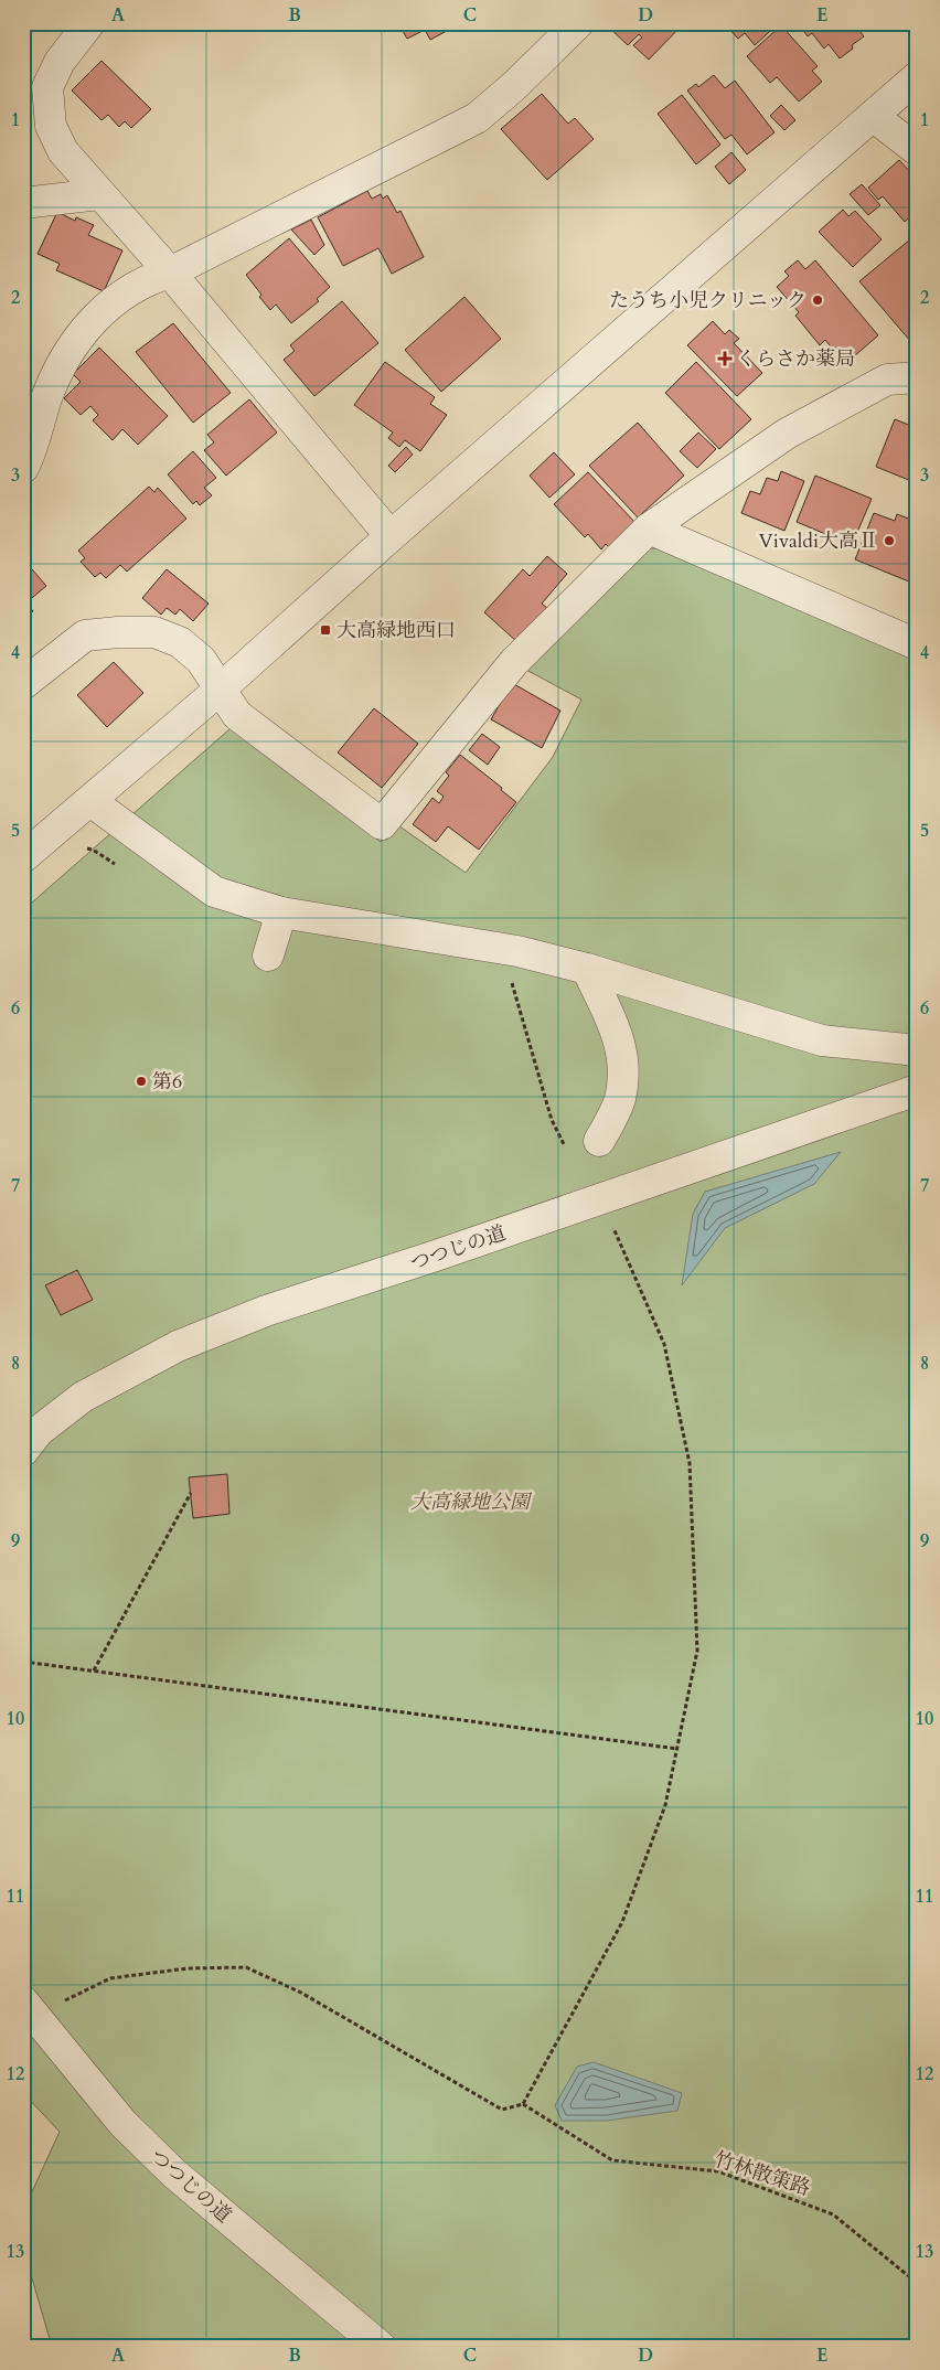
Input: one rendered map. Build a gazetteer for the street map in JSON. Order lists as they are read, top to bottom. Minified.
{"streets":{"street":["つつじの道"],"path":["竹林散策路"]},"parks":["大高緑地公園"],"places":{"other":["たうち小児クリニック","Vivaldi大高Ⅱ","第6"],"health":["くらさか薬局"],"transit":["大高緑地西口"]},"grid":{"columns":["A","B","C","D","E"],"rows":["1","2","3","4","5","6","7","8","9","10","11","12","13"]}}
